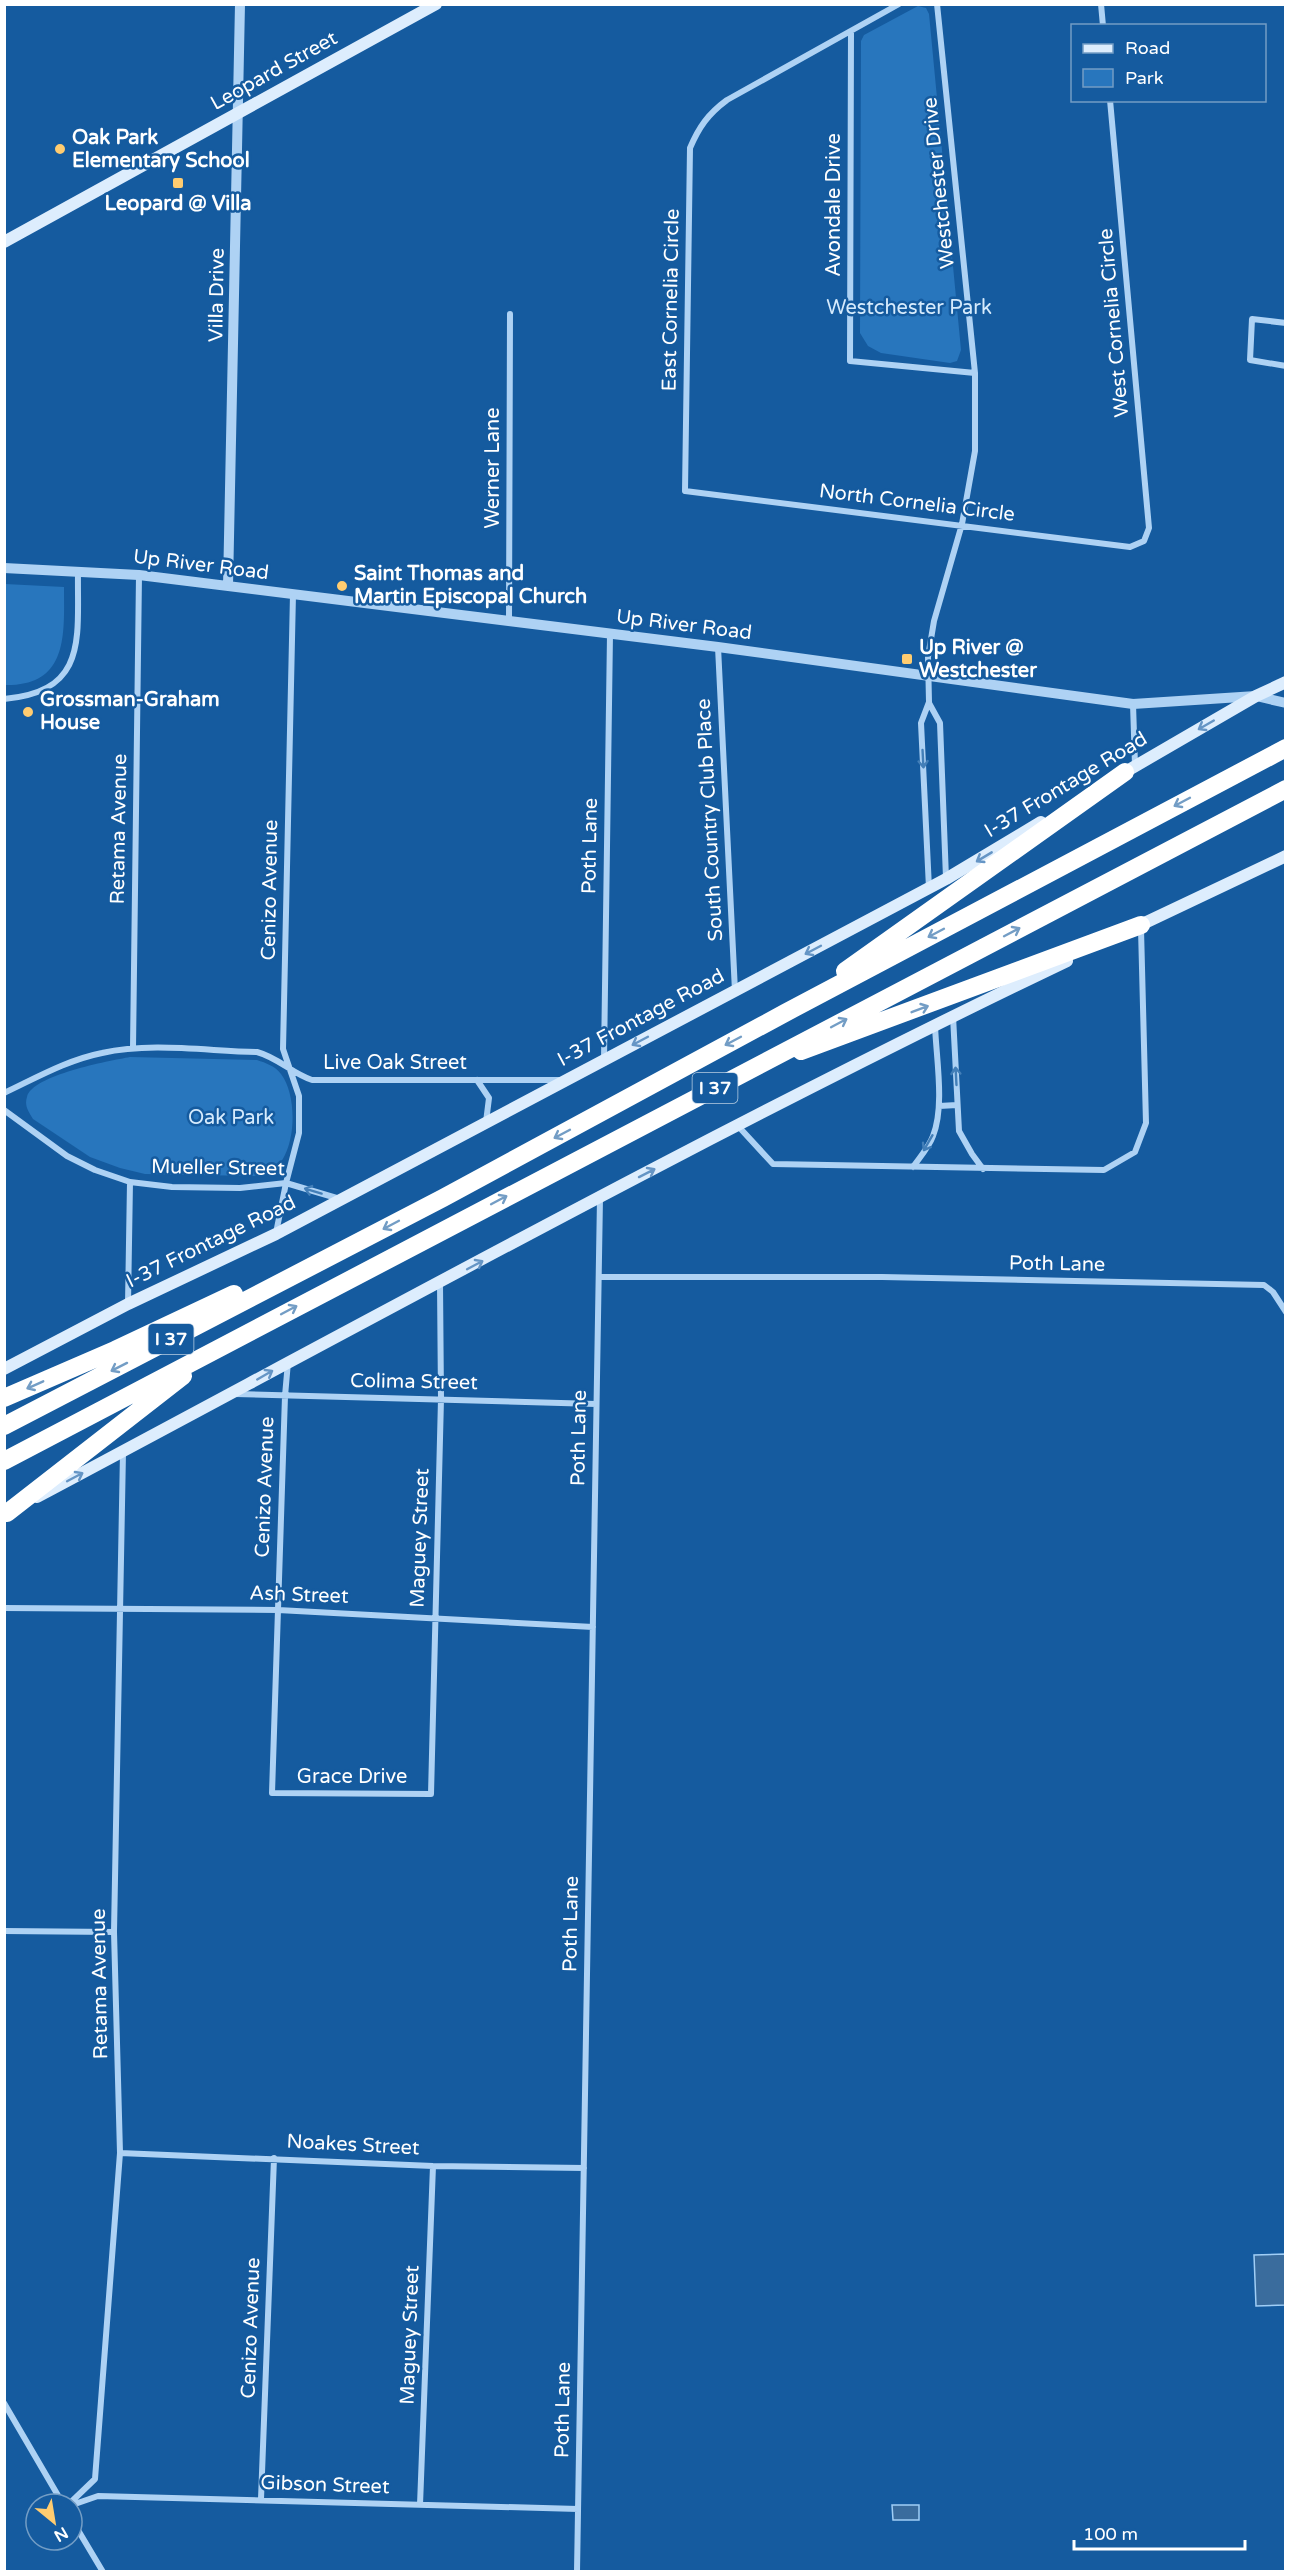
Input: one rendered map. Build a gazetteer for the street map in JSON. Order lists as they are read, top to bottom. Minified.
{"streets":{"highway":["I 37"],"main road":["Leopard Street","I-37 Frontage Road"],"street":["Westchester Drive","Avondale Drive","Villa Drive","East Cornelia Circle","West Cornelia Circle","Werner Lane","North Cornelia Circle","Up River Road","South Country Club Place","Retama Avenue","Poth Lane","Cenizo Avenue","Live Oak Street","Mueller Street","Colima Street","Maguey Street","Ash Street","Grace Drive","Noakes Street","Gibson Street"]},"crossings":[["Leopard Street","Villa Drive"],["Westchester Drive","Avondale Drive"],["Westchester Drive","North Cornelia Circle"],["Westchester Drive","Up River Road"],["Avondale Drive","East Cornelia Circle"],["Villa Drive","Up River Road"],["East Cornelia Circle","North Cornelia Circle"],["West Cornelia Circle","North Cornelia Circle"],["Werner Lane","Up River Road"],["Up River Road","I-37 Frontage Road"],["Up River Road","South Country Club Place"],["Up River Road","Retama Avenue"],["Up River Road","Poth Lane"],["Up River Road","Cenizo Avenue"],["I-37 Frontage Road","South Country Club Place"],["I-37 Frontage Road","Poth Lane"],["I-37 Frontage Road","Cenizo Avenue"],["I-37 Frontage Road","Live Oak Street"],["I-37 Frontage Road","Mueller Street"],["Retama Avenue","Live Oak Street"],["Retama Avenue","Ash Street"],["Retama Avenue","Noakes Street"],["Poth Lane","Colima Street"],["Poth Lane","Ash Street"],["Poth Lane","Noakes Street"],["Poth Lane","Gibson Street"],["Cenizo Avenue","Live Oak Street"],["Cenizo Avenue","Mueller Street"],["Cenizo Avenue","Colima Street"],["Cenizo Avenue","Ash Street"],["Cenizo Avenue","Grace Drive"],["Cenizo Avenue","Noakes Street"],["Cenizo Avenue","Gibson Street"],["Colima Street","Maguey Street"],["Maguey Street","Ash Street"],["Maguey Street","Grace Drive"],["Maguey Street","Noakes Street"],["Maguey Street","Gibson Street"]],"one_way":["I-37 Frontage Road"],"parks":["Westchester Park","Oak Park"],"places":{"other":["Oak Park Elementary School","Saint Thomas and Martin Episcopal Church","Grossman-Graham House"],"transit":["Leopard @ Villa","Up River @ Westchester"]},"legend":["Road","Park"],"scale_bar":"100 m","north":"bottom right"}
